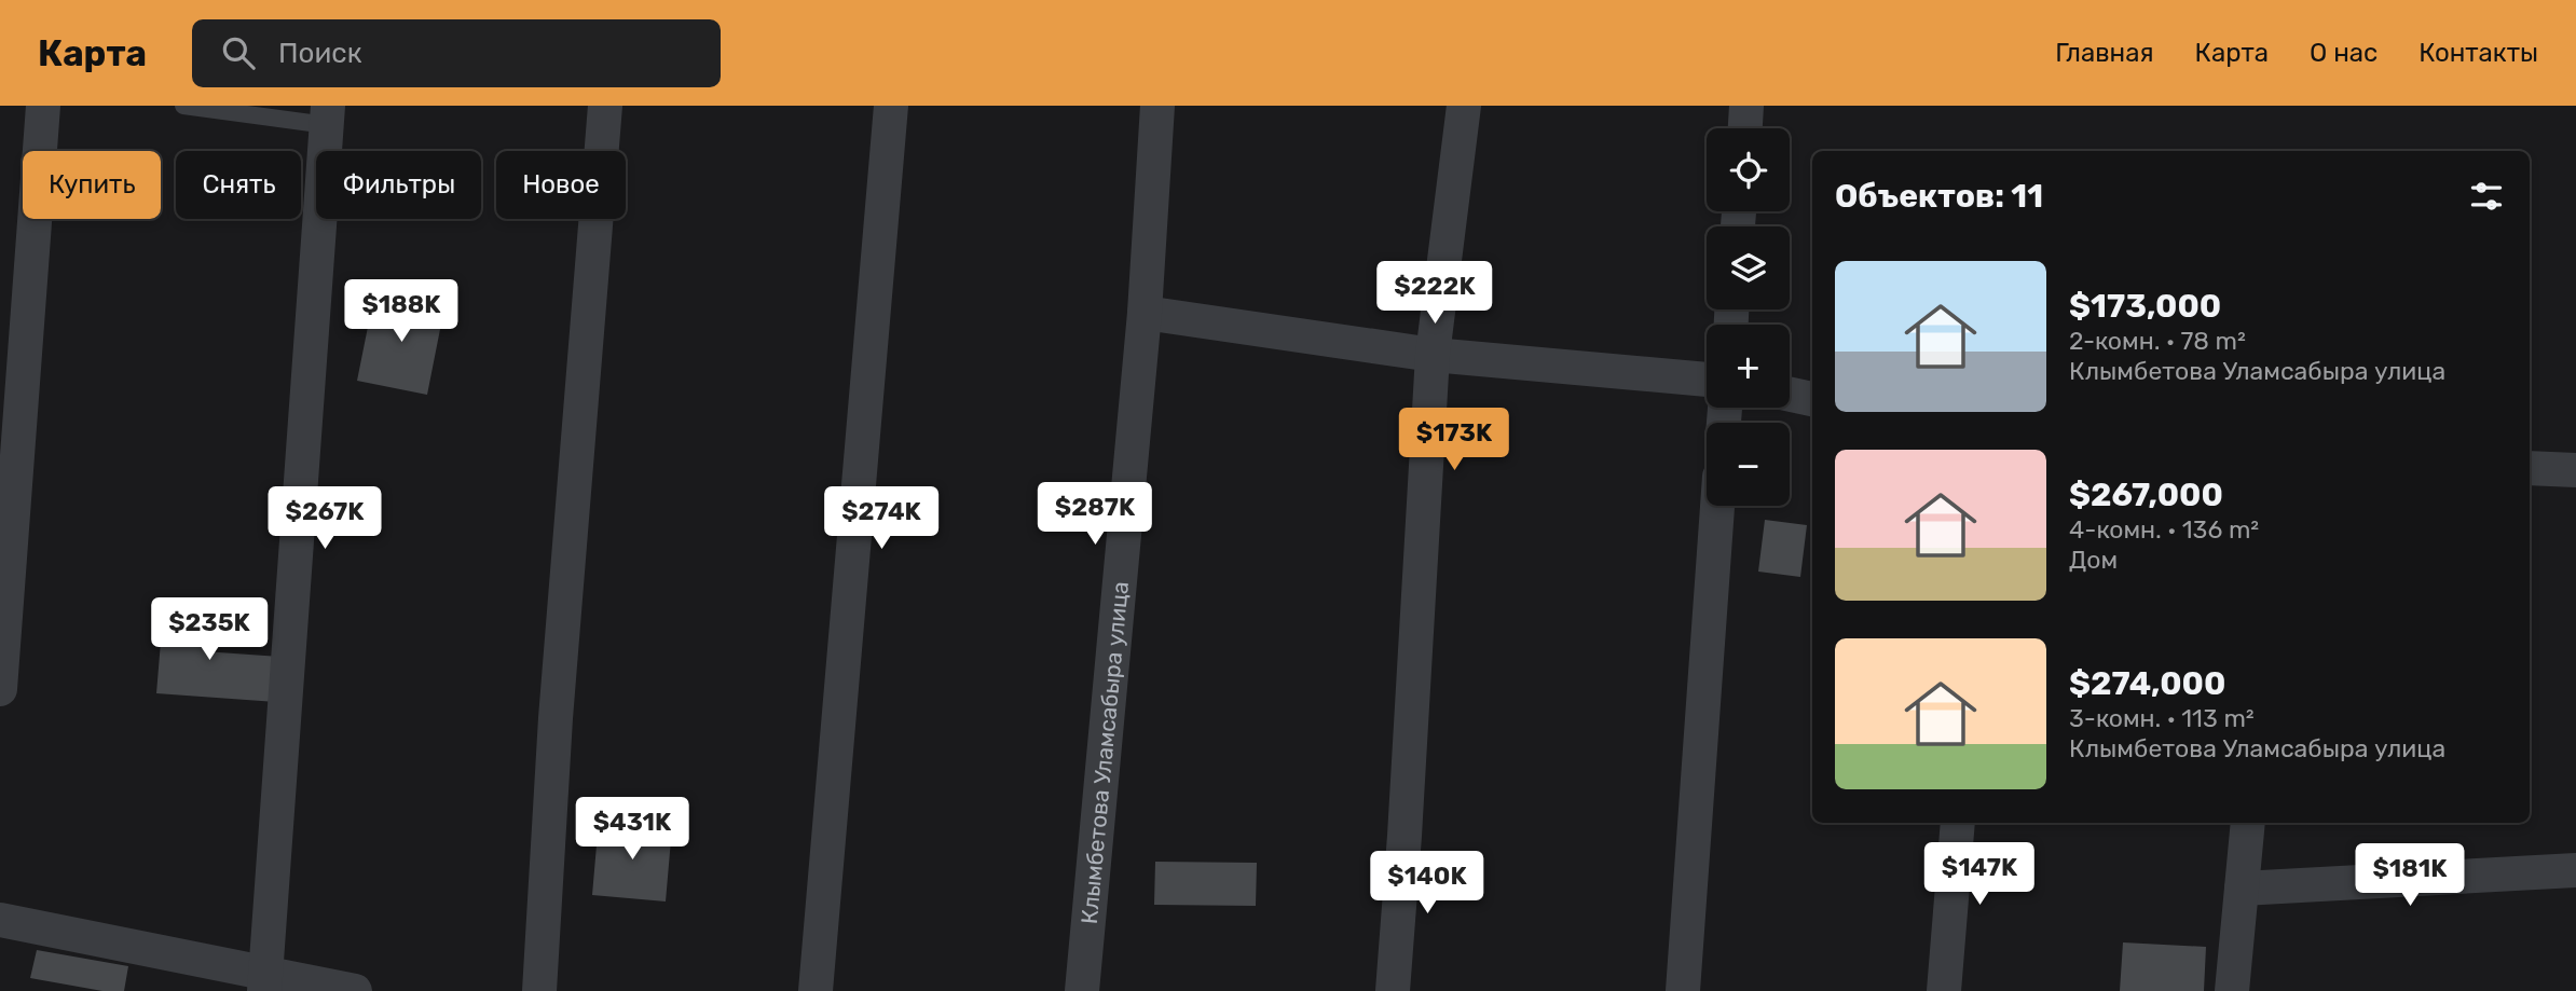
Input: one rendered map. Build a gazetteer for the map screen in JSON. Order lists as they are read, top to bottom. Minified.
{"streets":{"street":["Клымбетова Уламсабыра улица"]},"page":{"header":"Карта","search":"Поиск","nav":["Главная","Карта","О нас","Контакты"],"map_buttons":["+","−"],"chip":["Купить","Снять","Фильтры","Новое"],"heading":"Объектов: 11","list":[{"name":"$173,000","note":"2-комн. · 78 m² · Клымбетова Уламсабыра улица"},{"name":"$267,000","note":"4-комн. · 136 m² · Дом"},{"name":"$274,000","note":"3-комн. · 113 m² · Клымбетова Уламсабыра улица"}],"price":["$222K","$188K","$173K","$287K","$267K","$274K","$235K","$431K","$147K","$181K","$140K"]}}
